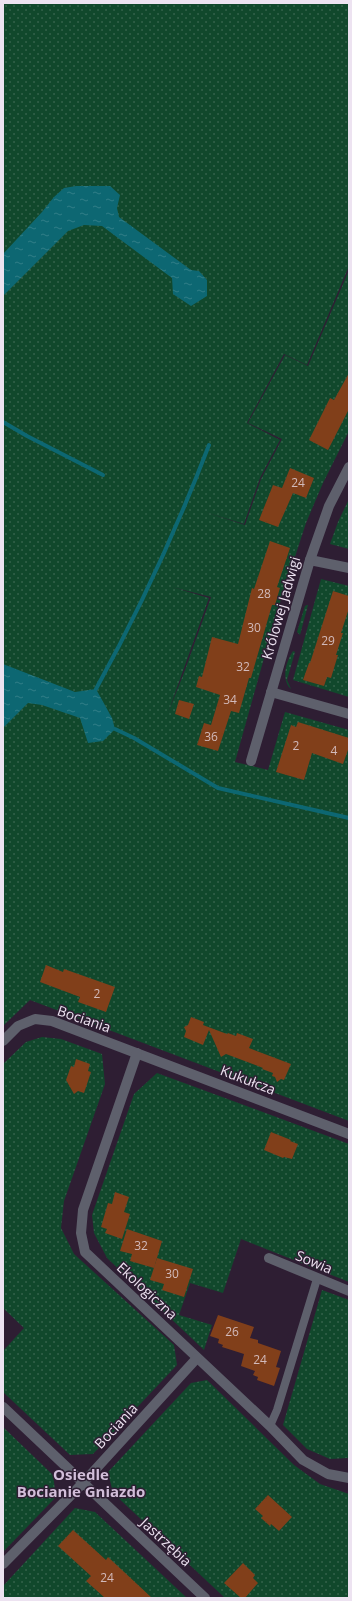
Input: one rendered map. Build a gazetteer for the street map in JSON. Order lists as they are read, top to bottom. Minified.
{"streets":{"street":["Królowej Jadwigi","Bociania","Kukułcza","Sowia","Ekologiczna","Jastrzębia"]},"crossings":[["Bociania","Kukułcza"],["Bociania","Ekologiczna"],["Bociania","Jastrzębia"],["Kukułcza","Ekologiczna"]],"districts":["Osiedle Bocianie Gniazdo"],"house_numbers":["24","28","30","29","32","34","36","2","4","2","32","30","26","24","24"]}
